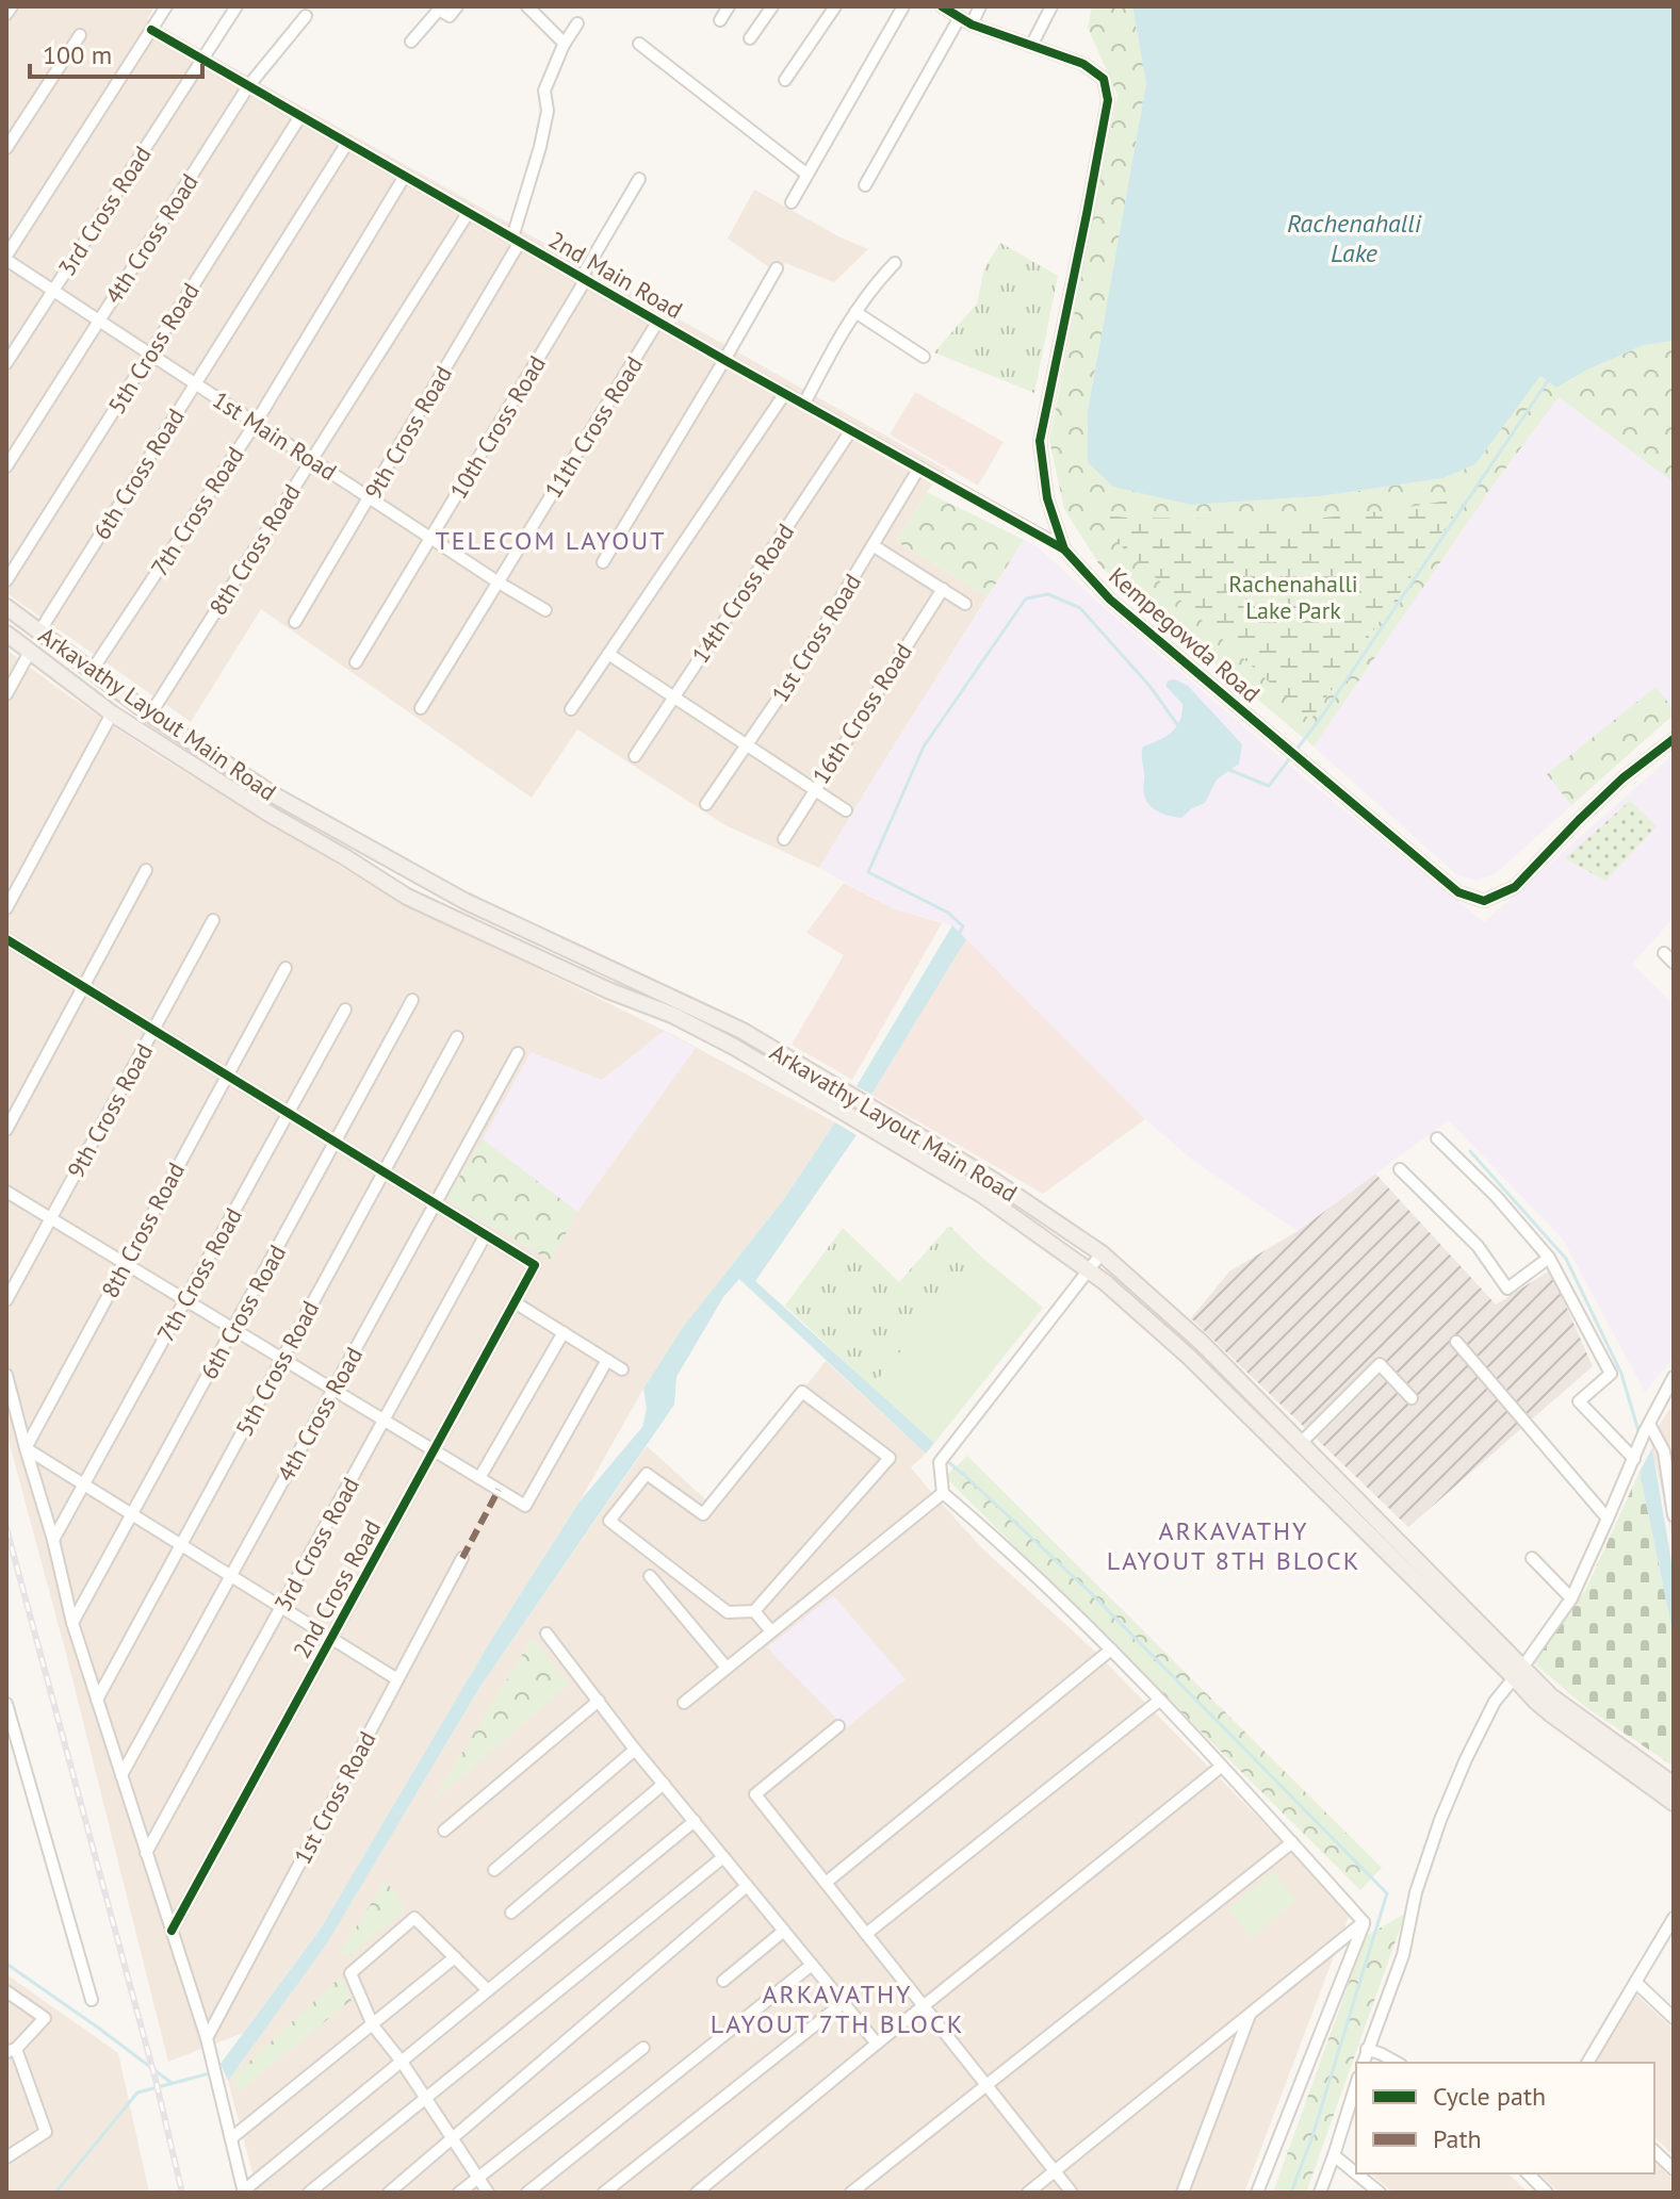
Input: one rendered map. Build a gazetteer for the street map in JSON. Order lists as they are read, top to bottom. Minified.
{"streets":{"main road":["Arkavathy Layout Main Road"],"street":["3rd Cross Road","4th Cross Road","2nd Main Road","5th Cross Road","10th Cross Road","11th Cross Road","9th Cross Road","1st Main Road","6th Cross Road","7th Cross Road","8th Cross Road","14th Cross Road","Kempegowda Road","1st Cross Road","16th Cross Road","2nd Cross Road"]},"crossings":[["3rd Cross Road","2nd Main Road"],["3rd Cross Road","1st Main Road"],["3rd Cross Road","2nd Cross Road"],["4th Cross Road","2nd Main Road"],["4th Cross Road","1st Main Road"],["2nd Main Road","5th Cross Road"],["2nd Main Road","10th Cross Road"],["2nd Main Road","11th Cross Road"],["2nd Main Road","9th Cross Road"],["2nd Main Road","6th Cross Road"],["2nd Main Road","7th Cross Road"],["2nd Main Road","8th Cross Road"],["2nd Main Road","14th Cross Road"],["2nd Main Road","Kempegowda Road"],["2nd Main Road","1st Cross Road"],["5th Cross Road","1st Main Road"],["10th Cross Road","1st Main Road"],["11th Cross Road","1st Main Road"],["9th Cross Road","1st Main Road"],["1st Main Road","6th Cross Road"],["1st Main Road","7th Cross Road"],["1st Main Road","8th Cross Road"],["6th Cross Road","Arkavathy Layout Main Road"],["7th Cross Road","Arkavathy Layout Main Road"],["8th Cross Road","Arkavathy Layout Main Road"]],"districts":["TELECOM LAYOUT","ARKAVATHY LAYOUT 8TH BLOCK","ARKAVATHY LAYOUT 7TH BLOCK"],"water":["Rachenahalli Lake"],"parks":["Rachenahalli Lake Park"],"legend":["Cycle path","Path"],"scale_bar":"100 m"}
